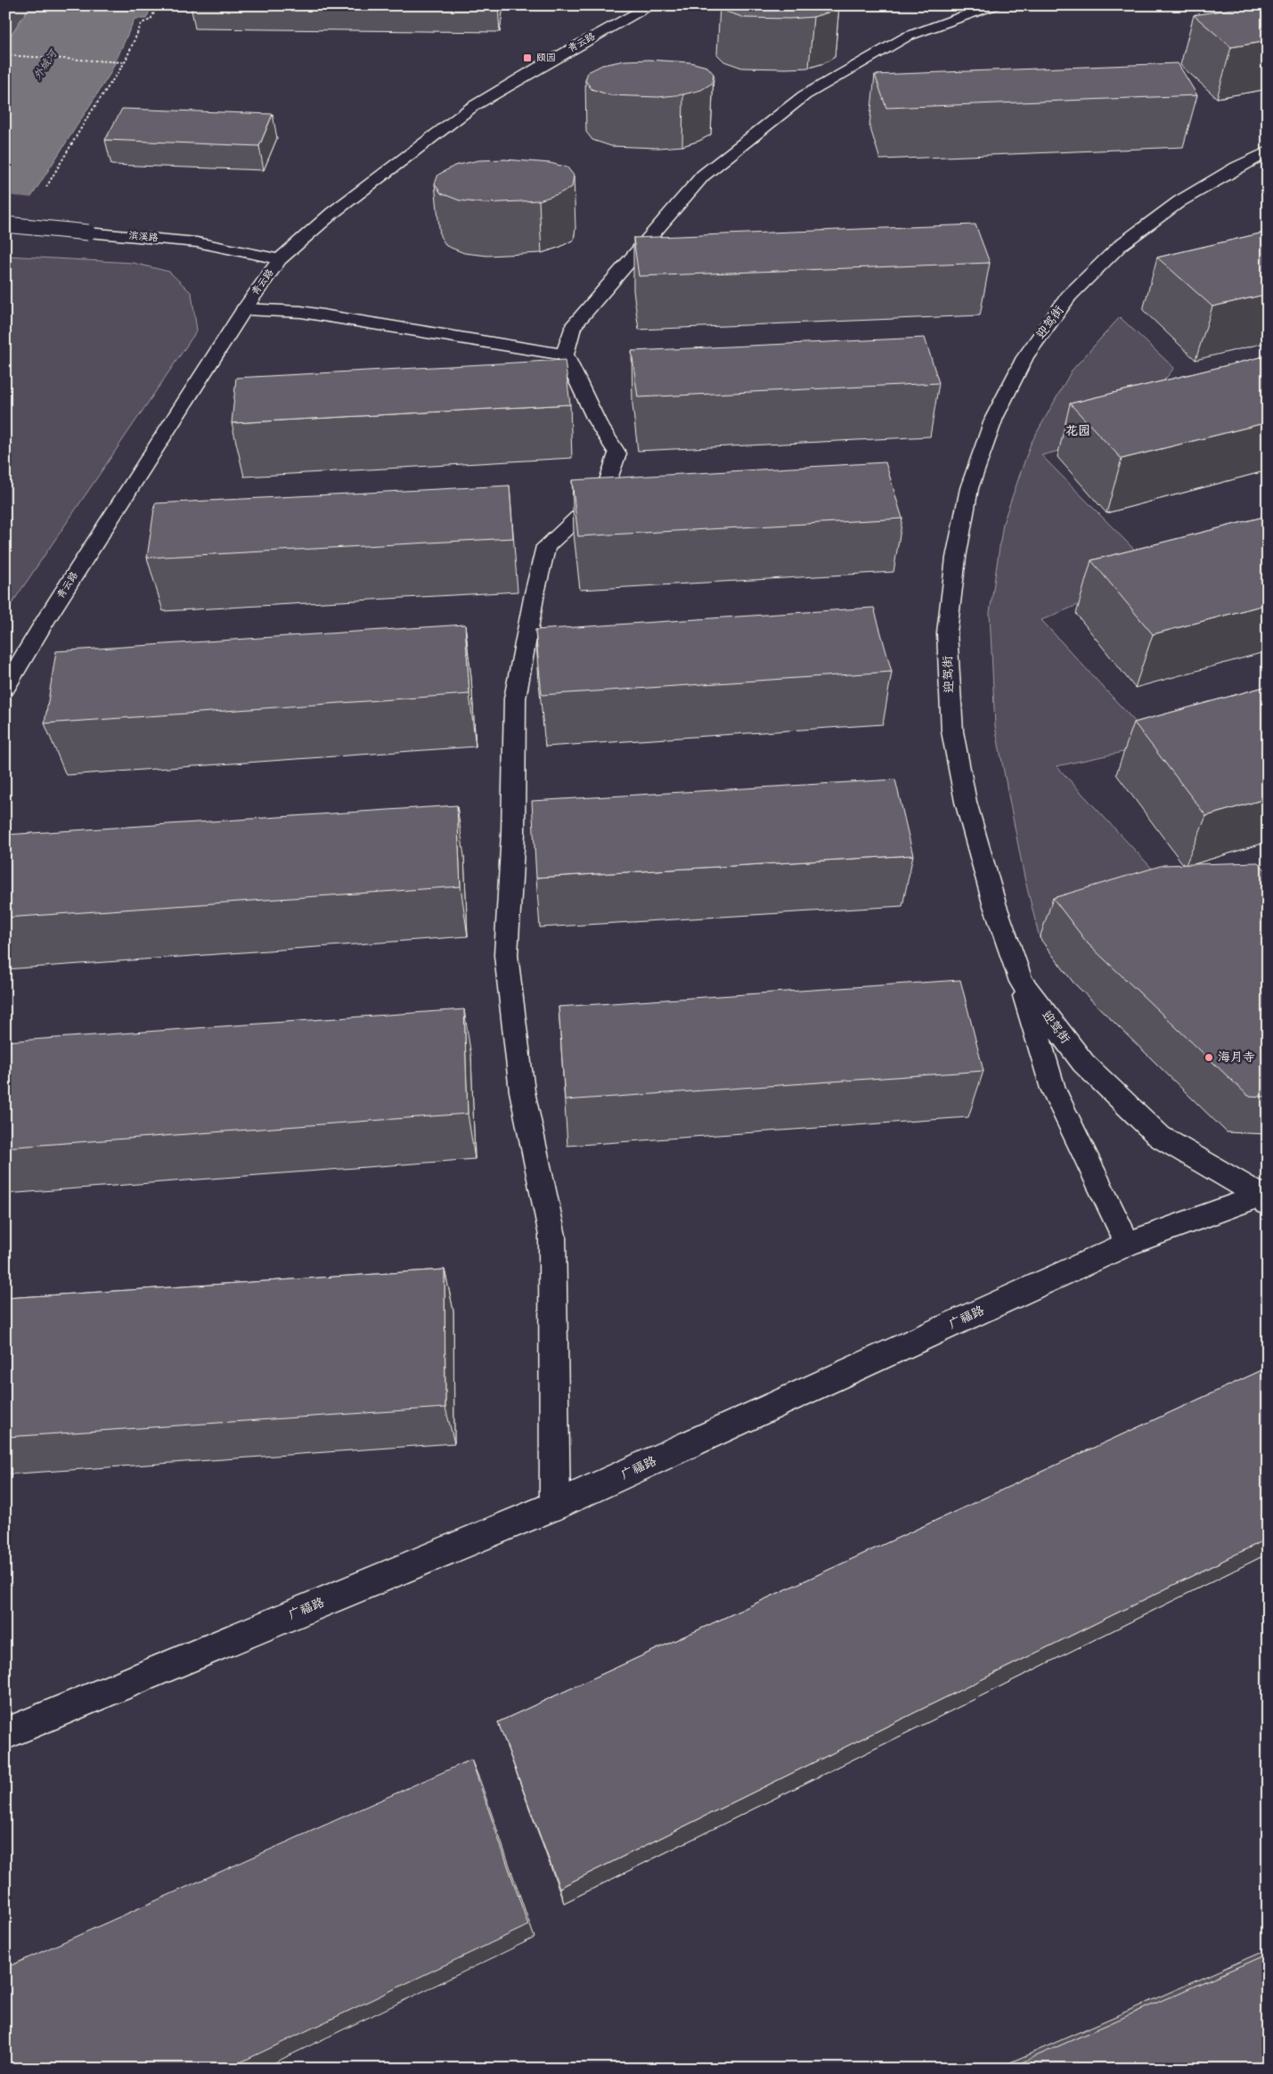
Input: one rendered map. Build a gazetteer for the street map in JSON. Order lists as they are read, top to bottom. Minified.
{"streets":{"street":["青云路","滨溪路","迎驾街","广福路"]},"crossings":[["青云路","滨溪路"],["迎驾街","广福路"]],"districts":["花园"],"water":["外城河"],"places":{"transit":["颐园"],"other":["海月寺"]}}
